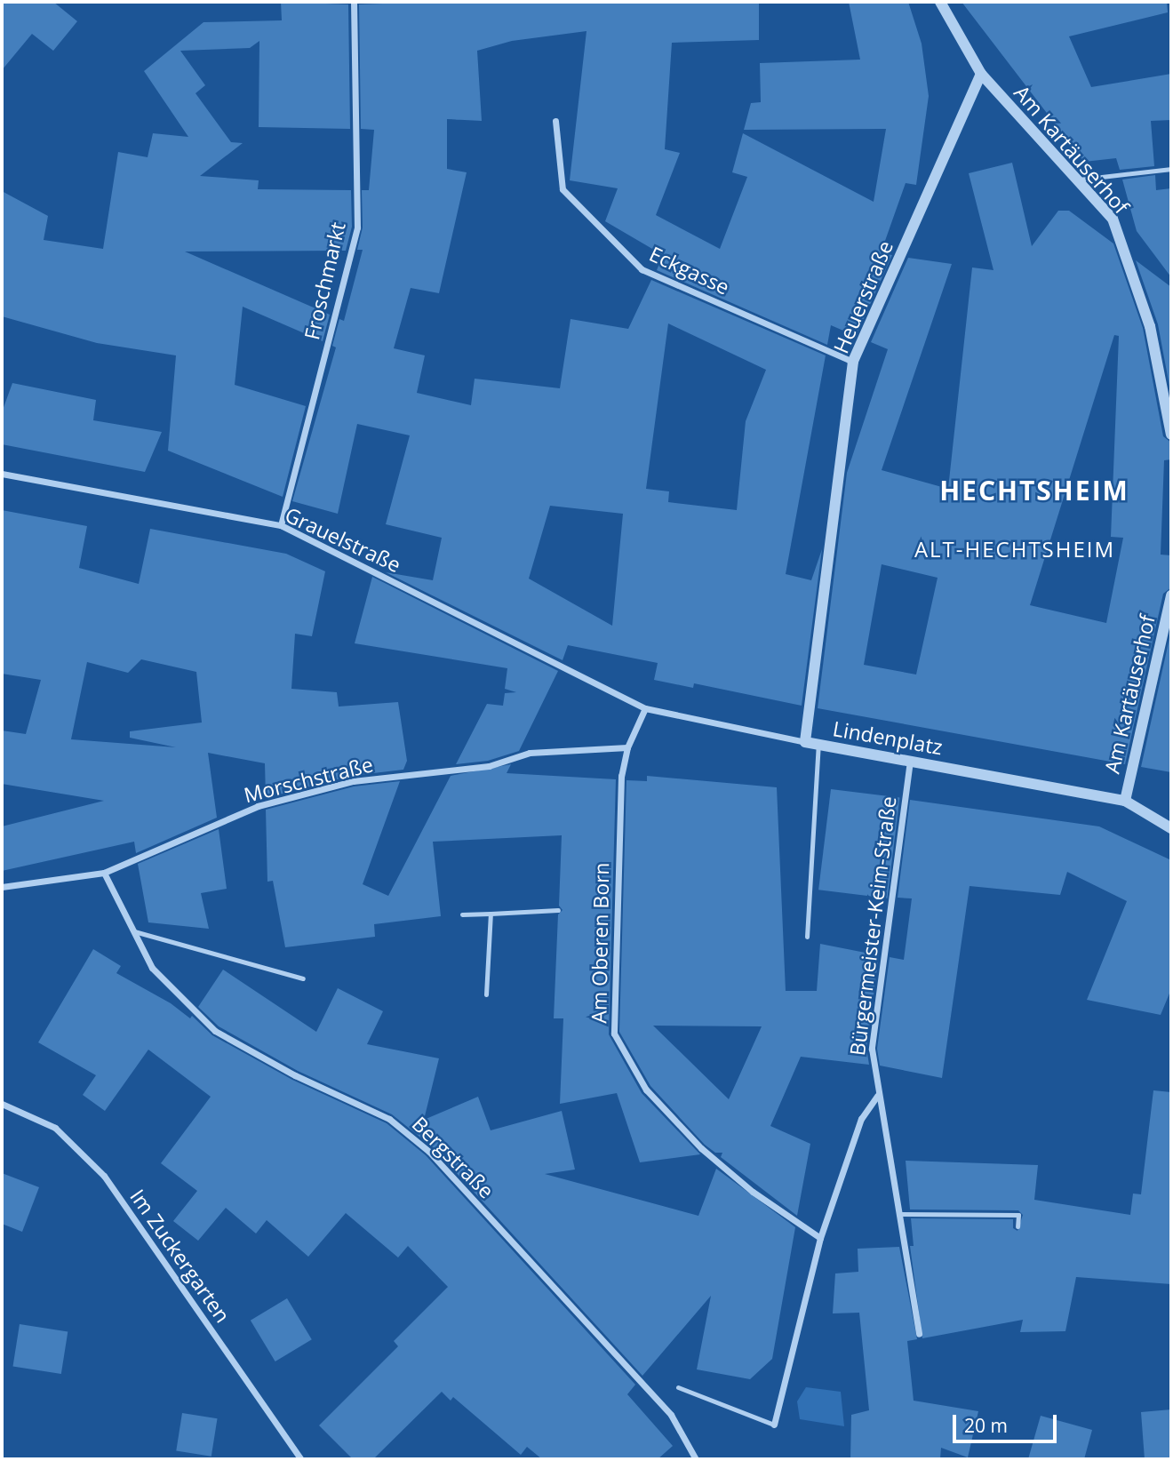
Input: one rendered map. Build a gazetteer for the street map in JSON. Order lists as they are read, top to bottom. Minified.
{"streets":{"street":["Am Kartäuserhof","Eckgasse","Froschmarkt","Heuerstraße","Grauelstraße","Lindenplatz","Morschstraße","Bürgermeister-Keim-Straße","Am Oberen Born","Bergstraße","Im Zuckergarten"]},"crossings":[["Am Kartäuserhof","Heuerstraße"],["Am Kartäuserhof","Lindenplatz"],["Eckgasse","Heuerstraße"],["Froschmarkt","Grauelstraße"],["Heuerstraße","Lindenplatz"],["Grauelstraße","Lindenplatz"],["Lindenplatz","Bürgermeister-Keim-Straße"],["Morschstraße","Am Oberen Born"],["Morschstraße","Bergstraße"]],"districts":["HECHTSHEIM","ALT-HECHTSHEIM"],"scale_bar":"20 m"}
